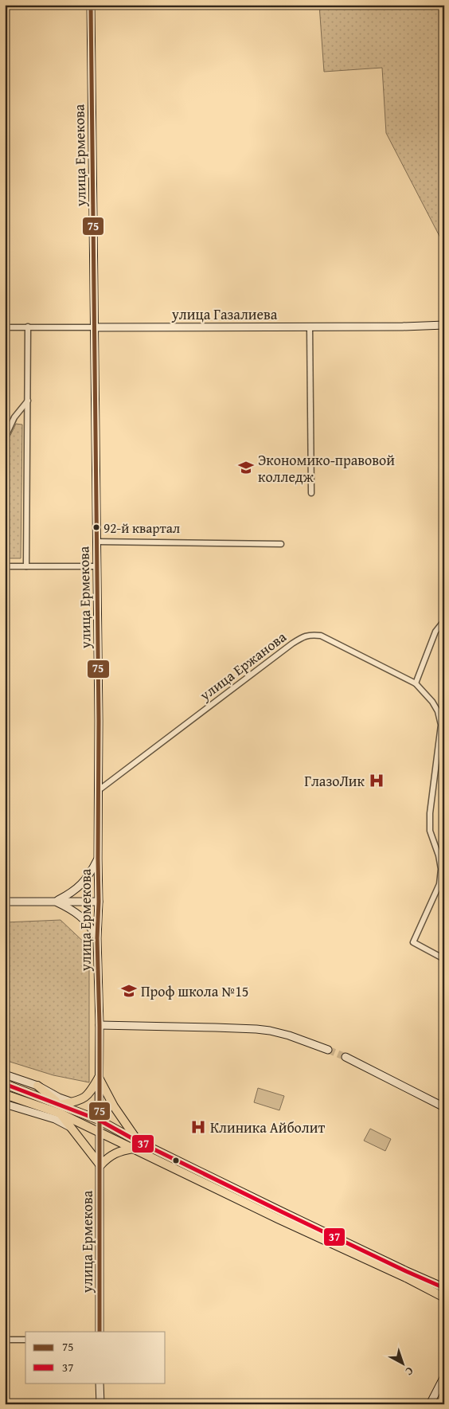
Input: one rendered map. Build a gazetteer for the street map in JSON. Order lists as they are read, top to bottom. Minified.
{"streets":{"main road":["улица Ермекова","улица Газалиева"],"street":["улица Ержанова"]},"crossings":[["улица Ермекова","улица Газалиева"],["улица Ермекова","улица Ержанова"]],"places":{"school or university":["Экономико-правовой колледж","Проф школа №15"],"other":["92-й квартал"],"hospital":["ГлазоЛик","Клиника Айболит"]},"lines":["transit line 75","transit line 37"],"legend":["75","37"],"north":"bottom right"}
